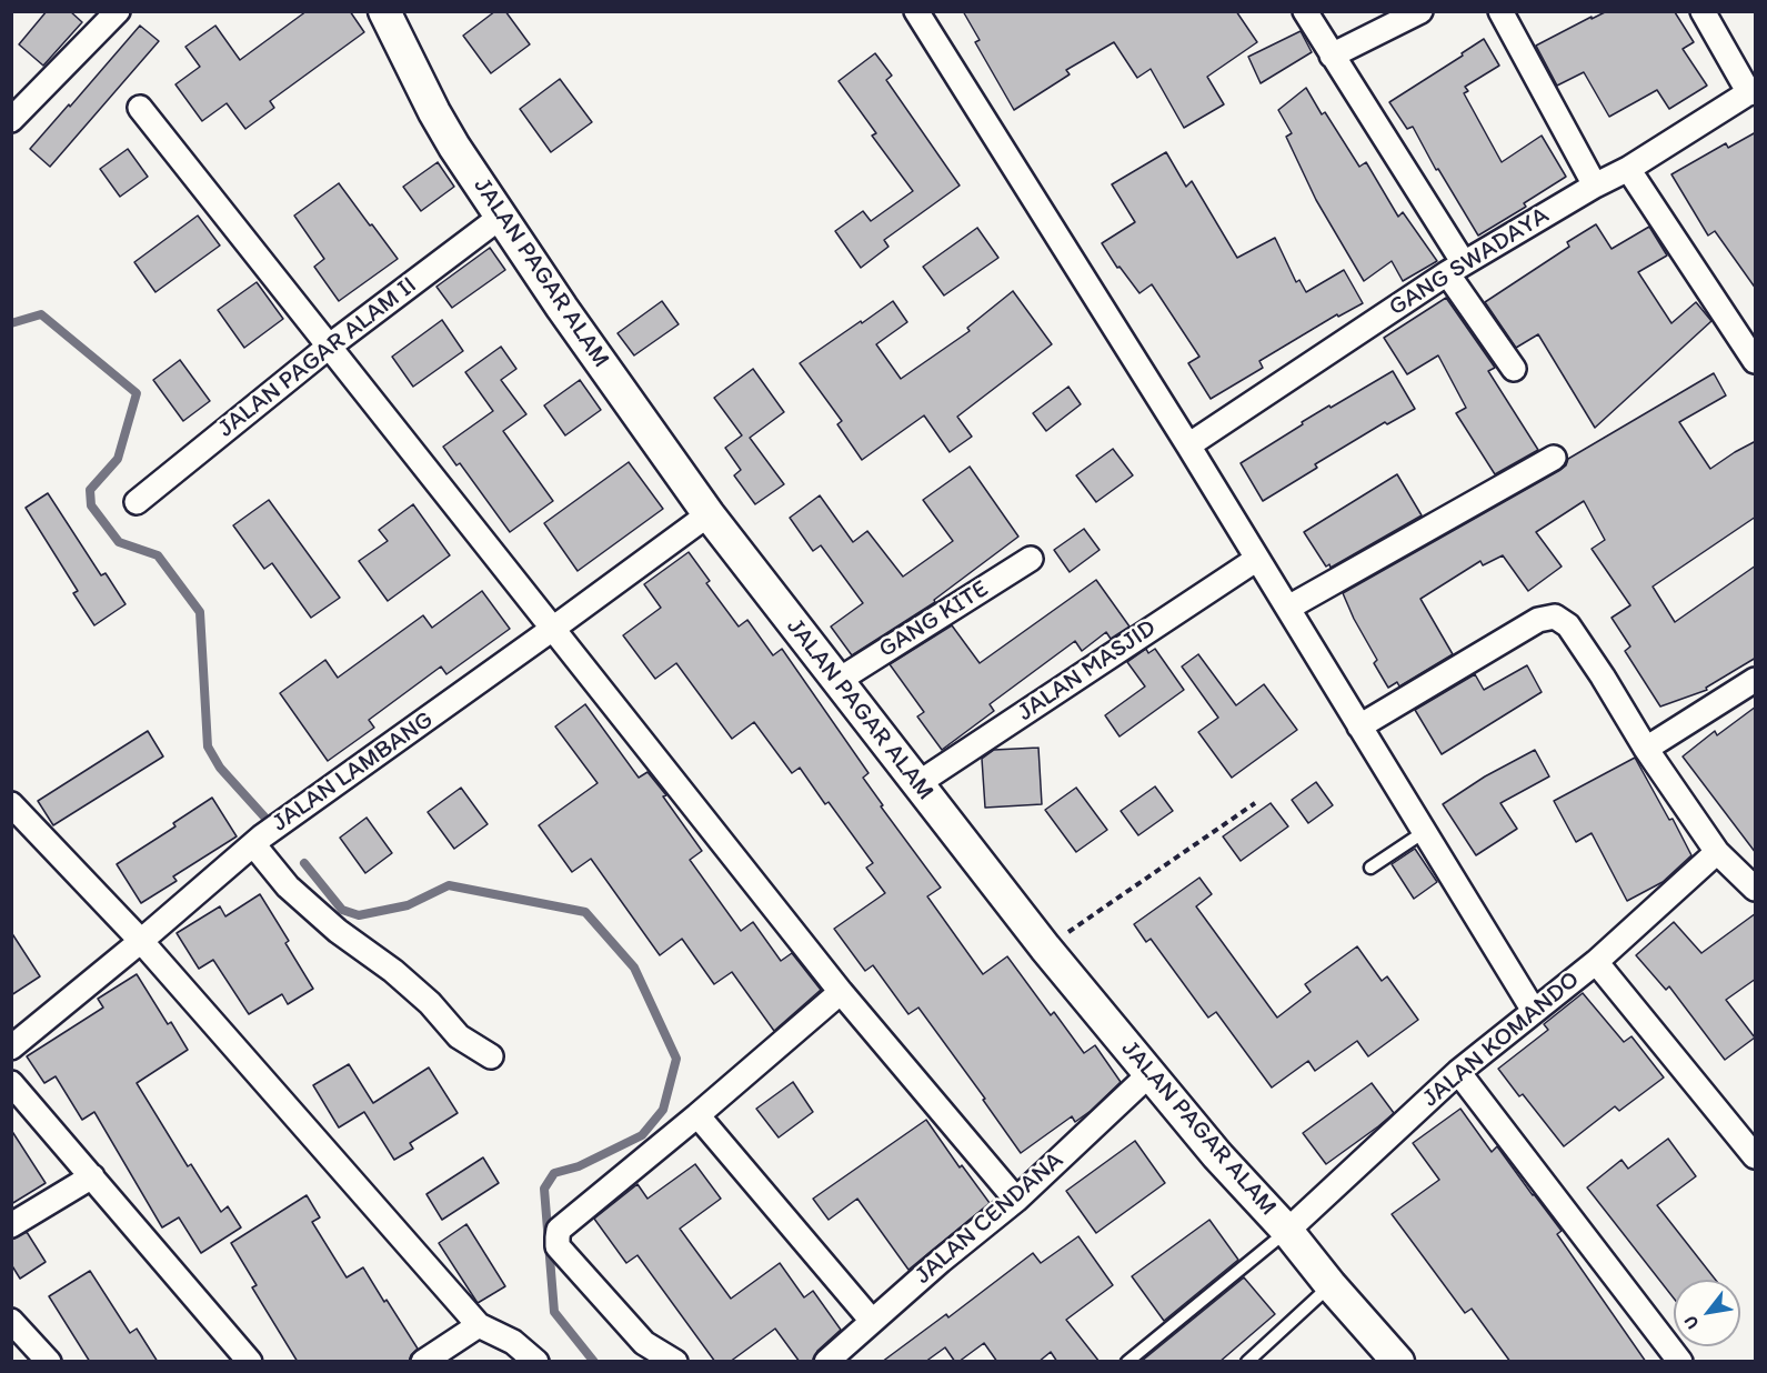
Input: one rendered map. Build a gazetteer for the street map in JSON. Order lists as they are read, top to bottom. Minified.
{"streets":{"street":["GANG SWADAYA","JALAN PAGAR ALAM","JALAN PAGAR ALAM II","GANG KITE","JALAN MASJID","JALAN LAMBANG","JALAN KOMANDO","JALAN CENDANA"]},"crossings":[["JALAN PAGAR ALAM","JALAN PAGAR ALAM II"],["JALAN PAGAR ALAM","GANG KITE"],["JALAN PAGAR ALAM","JALAN MASJID"],["JALAN PAGAR ALAM","JALAN LAMBANG"],["JALAN PAGAR ALAM","JALAN KOMANDO"],["JALAN PAGAR ALAM","JALAN CENDANA"]],"north":"bottom left"}
